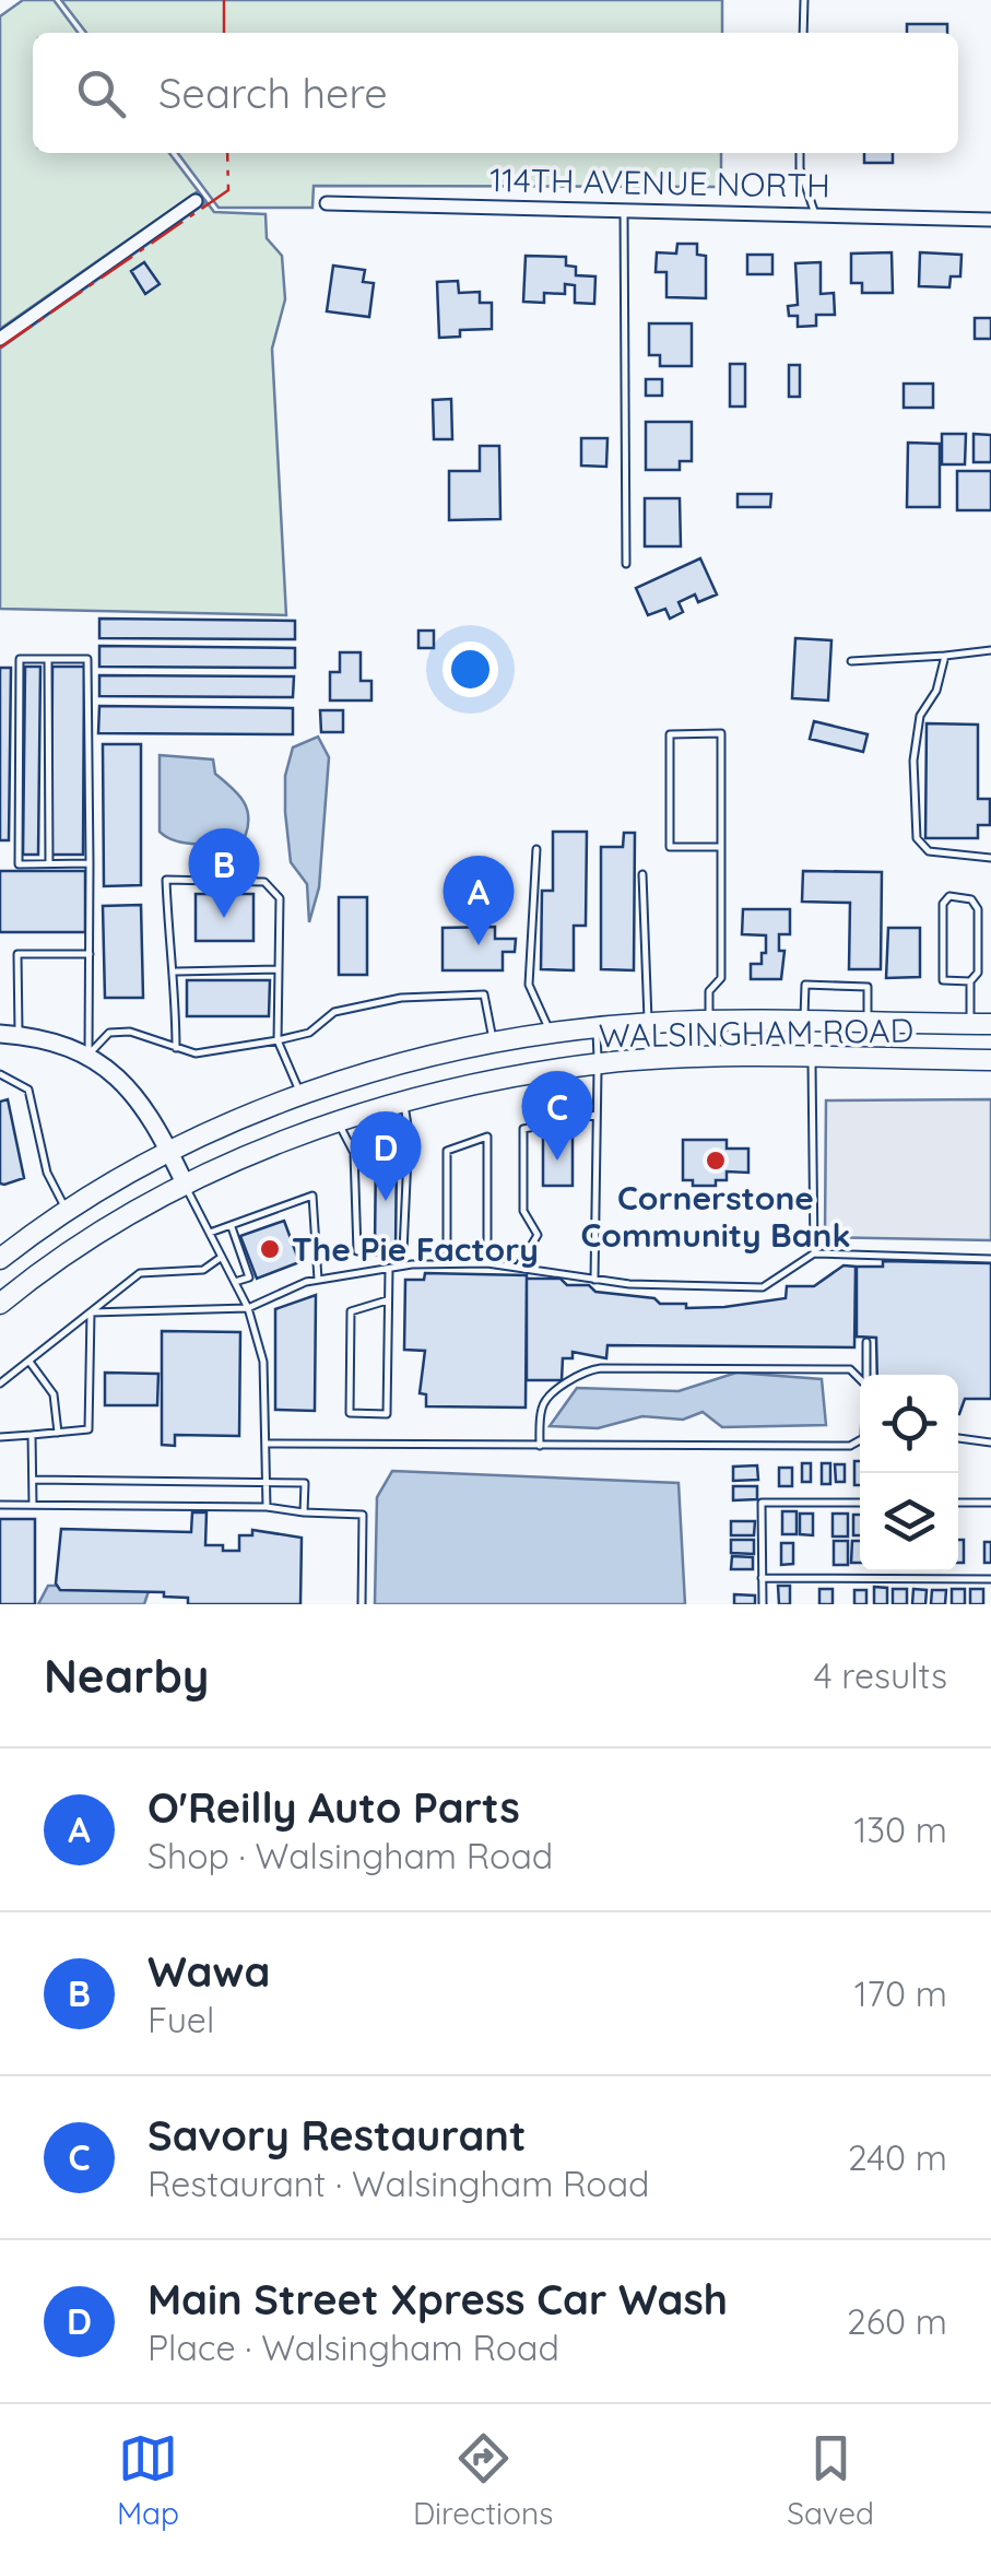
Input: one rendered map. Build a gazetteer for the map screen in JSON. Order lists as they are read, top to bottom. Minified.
{"streets":{"main road":["WALSINGHAM ROAD"],"street":["114TH AVENUE NORTH"]},"places":["Cornerstone Community Bank","The Pie Factory"],"page":{"search":"Search here","pins":["B","A","C","D"],"heading":["Nearby","4 results"],"list":[{"mark":"A","name":"O'Reilly Auto Parts","note":"Shop · Walsingham Road","value":"130 m"},{"mark":"B","name":"Wawa","note":"Fuel","value":"170 m"},{"mark":"C","name":"Savory Restaurant","note":"Restaurant · Walsingham Road","value":"240 m"},{"mark":"D","name":"Main Street Xpress Car Wash","note":"Place · Walsingham Road","value":"260 m"}],"nav":["Map","Directions","Saved"]}}
